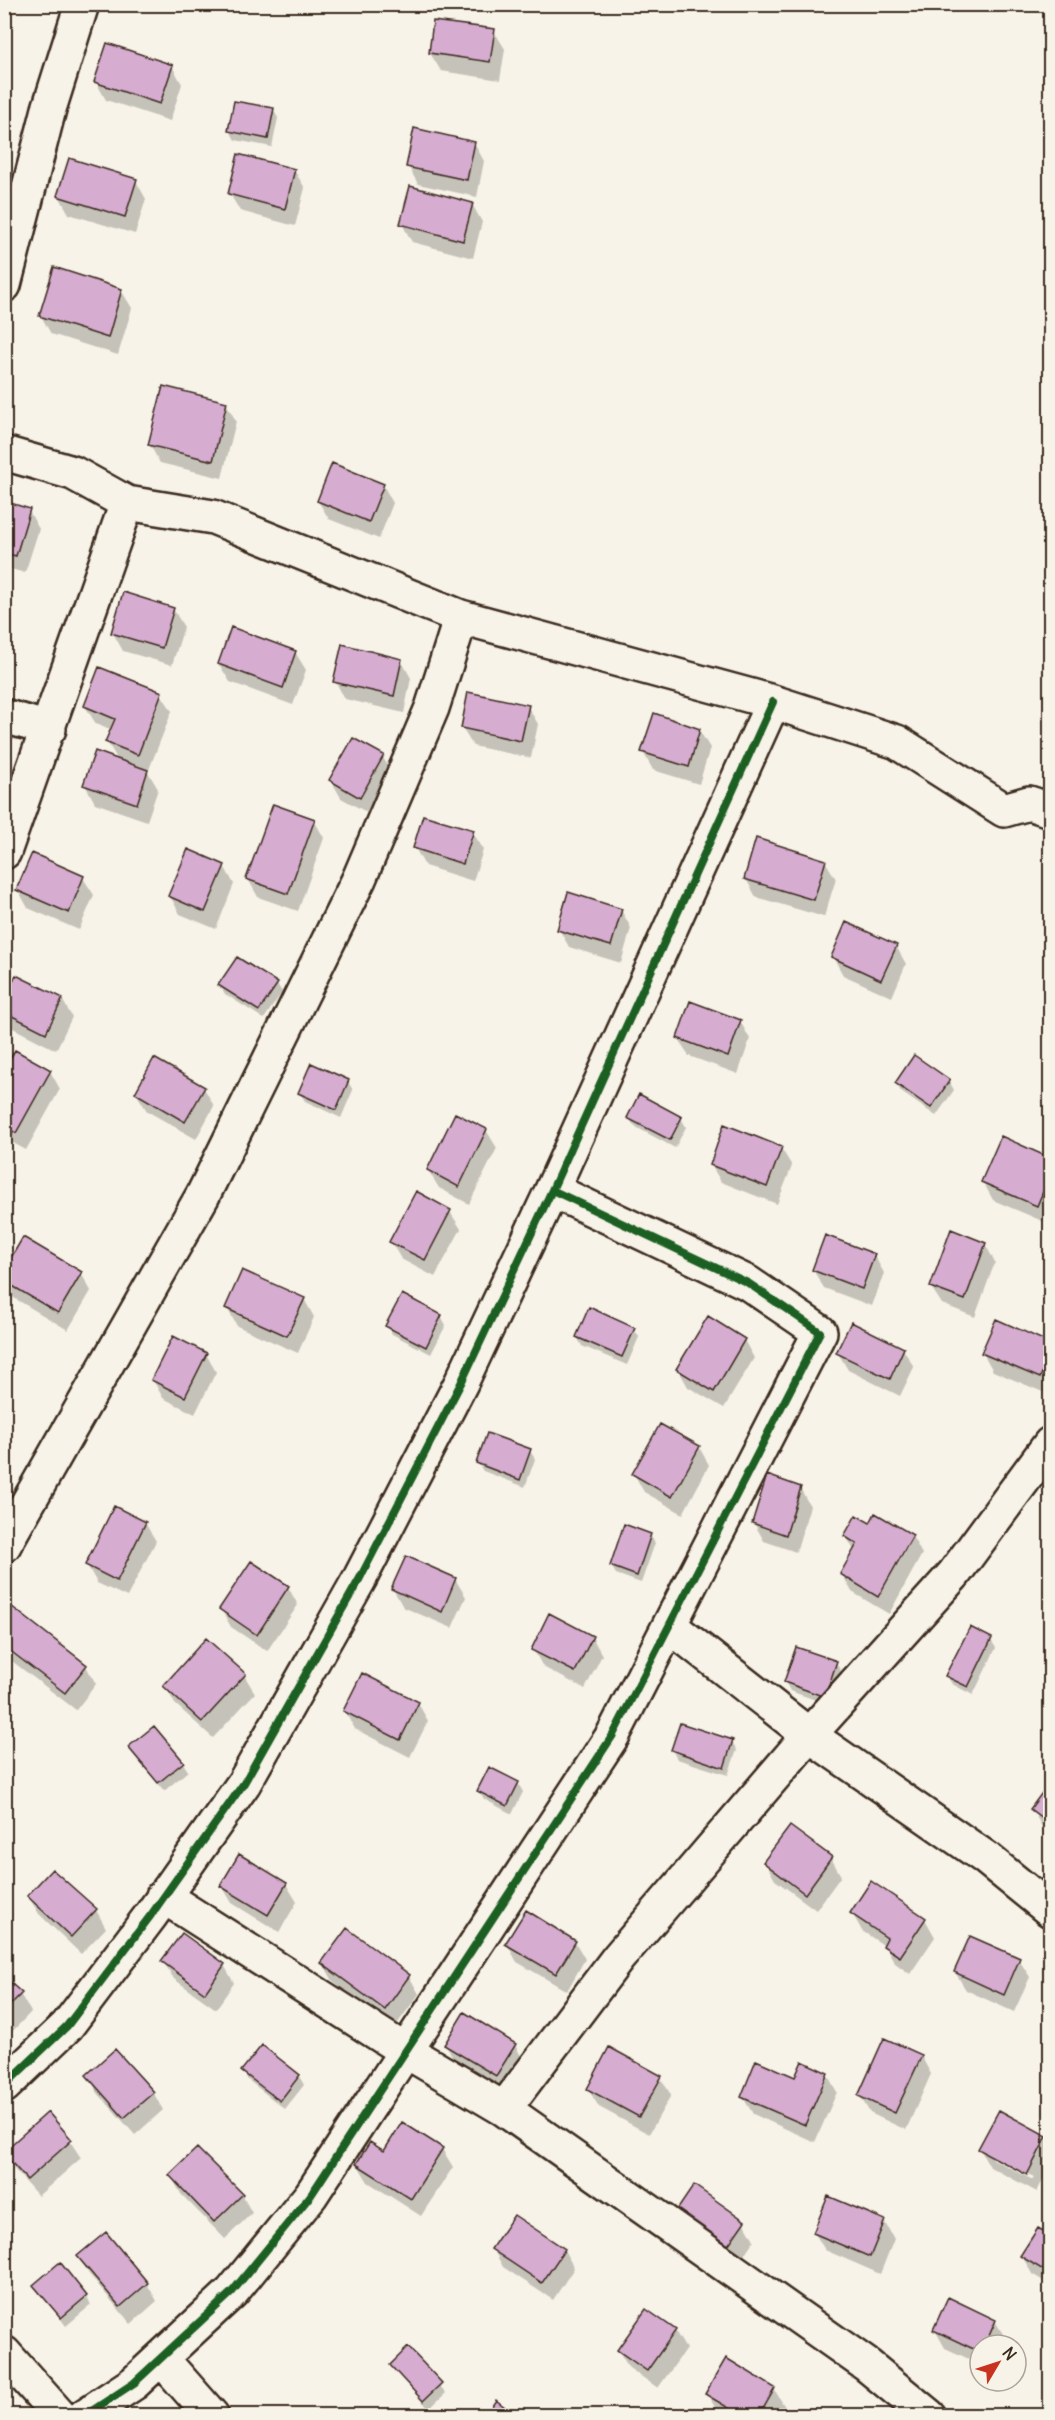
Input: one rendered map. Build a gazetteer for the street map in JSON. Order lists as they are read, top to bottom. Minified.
{"north":"top right"}
